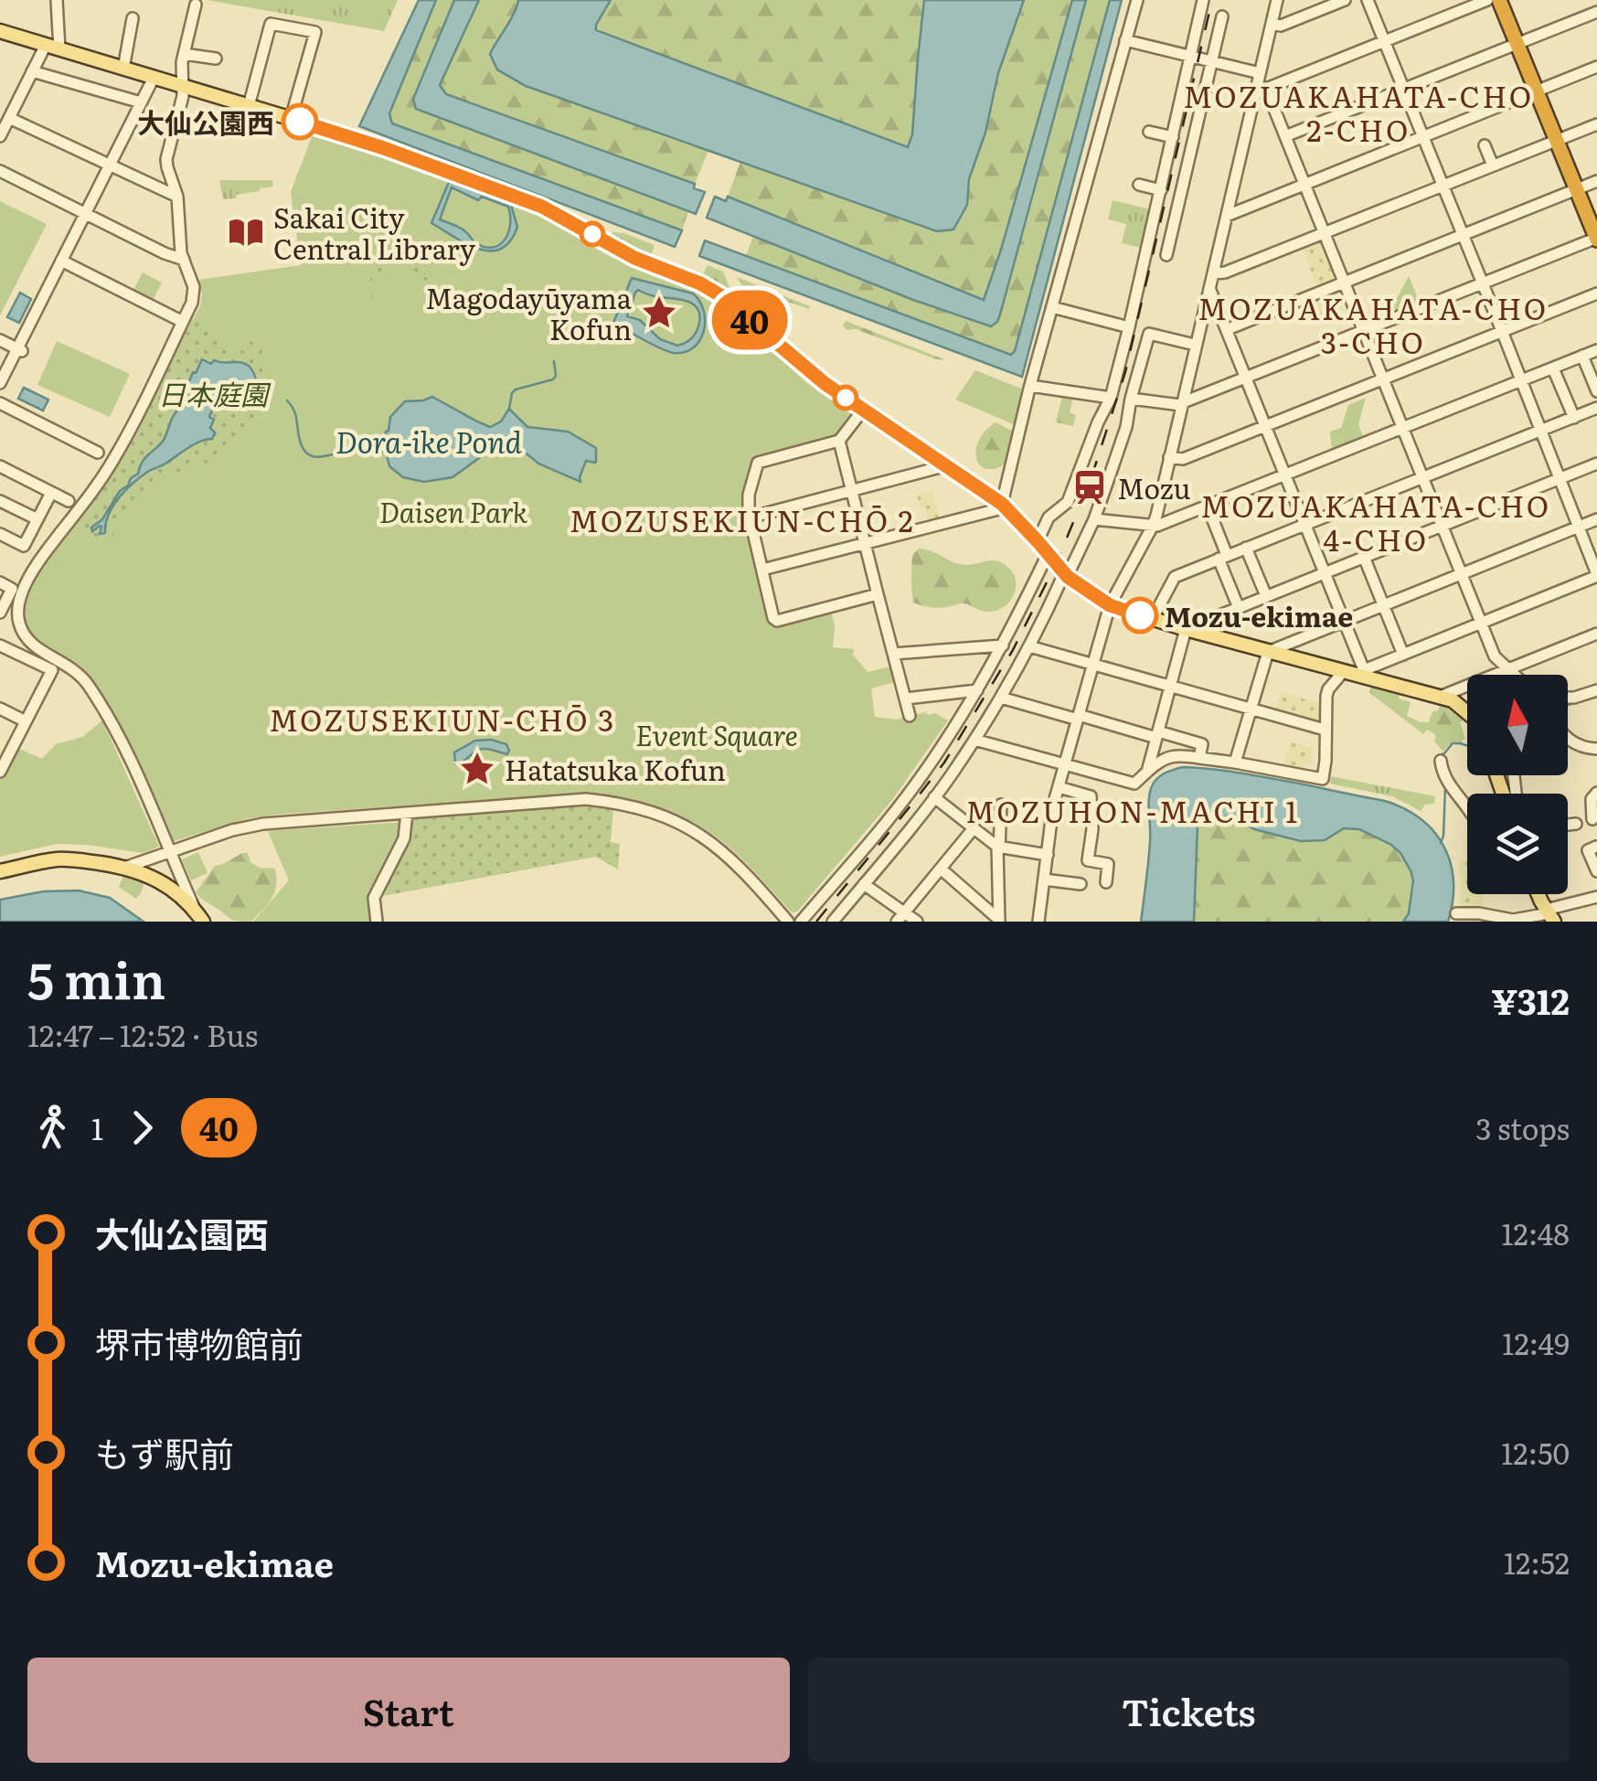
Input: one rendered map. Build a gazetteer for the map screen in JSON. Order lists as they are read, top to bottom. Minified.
{"districts":["MOZUAKAHATA-CHO 2-CHO","MOZUAKAHATA-CHO 3-CHO","MOZUAKAHATA-CHO 4-CHO","MOZUSEKIUN-CHŌ 2","MOZUSEKIUN-CHŌ 3","MOZUHON-MACHI 1"],"water":["Dora-ike Pond"],"parks":["日本庭園","Daisen Park","Event Square"],"places":{"other":["大仙公園西","Mozu-ekimae"],"library":["Sakai City Central Library"],"place":["Magodayūyama Kofun","Hatatsuka Kofun"],"station":["Mozu"]},"lines":["bus line 40"],"north":"top","page":{"on_map":"40","heading":["5 min","12:47 – 12:52 · Bus","¥312"],"legs":["1","40","3 stops"],"list":[{"name":"大仙公園西","value":"12:48"},{"name":"堺市博物館前","value":"12:49"},{"name":"もず駅前","value":"12:50"},{"name":"Mozu-ekimae","value":"12:52"}],"buttons":["Start","Tickets"]}}
